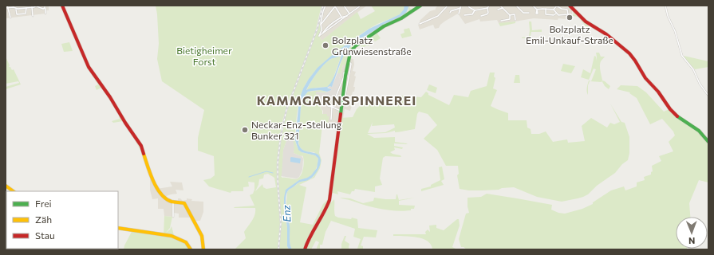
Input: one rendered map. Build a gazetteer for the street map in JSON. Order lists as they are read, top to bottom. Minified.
{"districts":["KAMMGARNSPINNEREI"],"water":["Enz"],"parks":["Bietigheimer Forst"],"places":["Bolzplatz Emil-Unkauf-Straße","Bolzplatz Grünwiesenstraße","Neckar-Enz-Stellung Bunker 321"],"legend":["Frei","Zäh","Stau"],"north":"bottom"}
